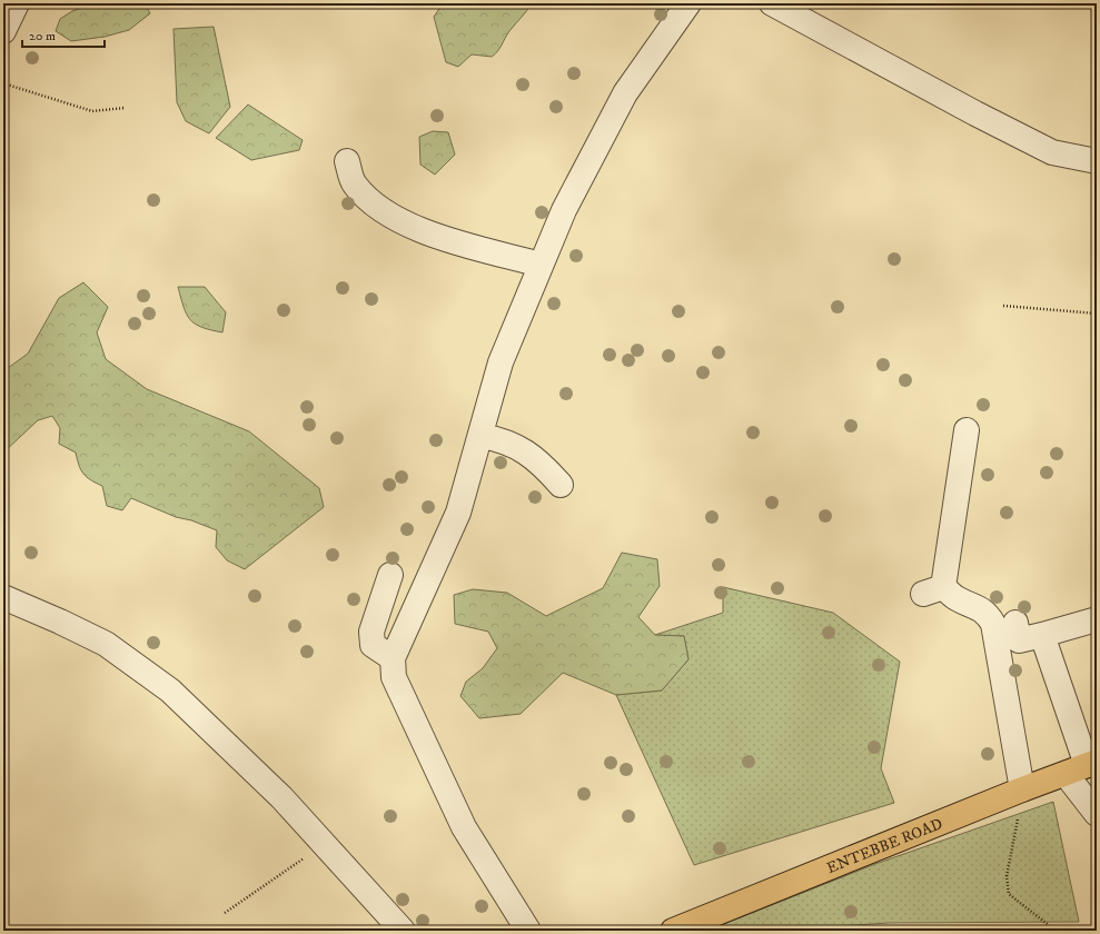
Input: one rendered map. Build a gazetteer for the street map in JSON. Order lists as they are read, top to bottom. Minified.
{"streets":{"main road":["ENTEBBE ROAD"]},"scale_bar":"20 m"}
